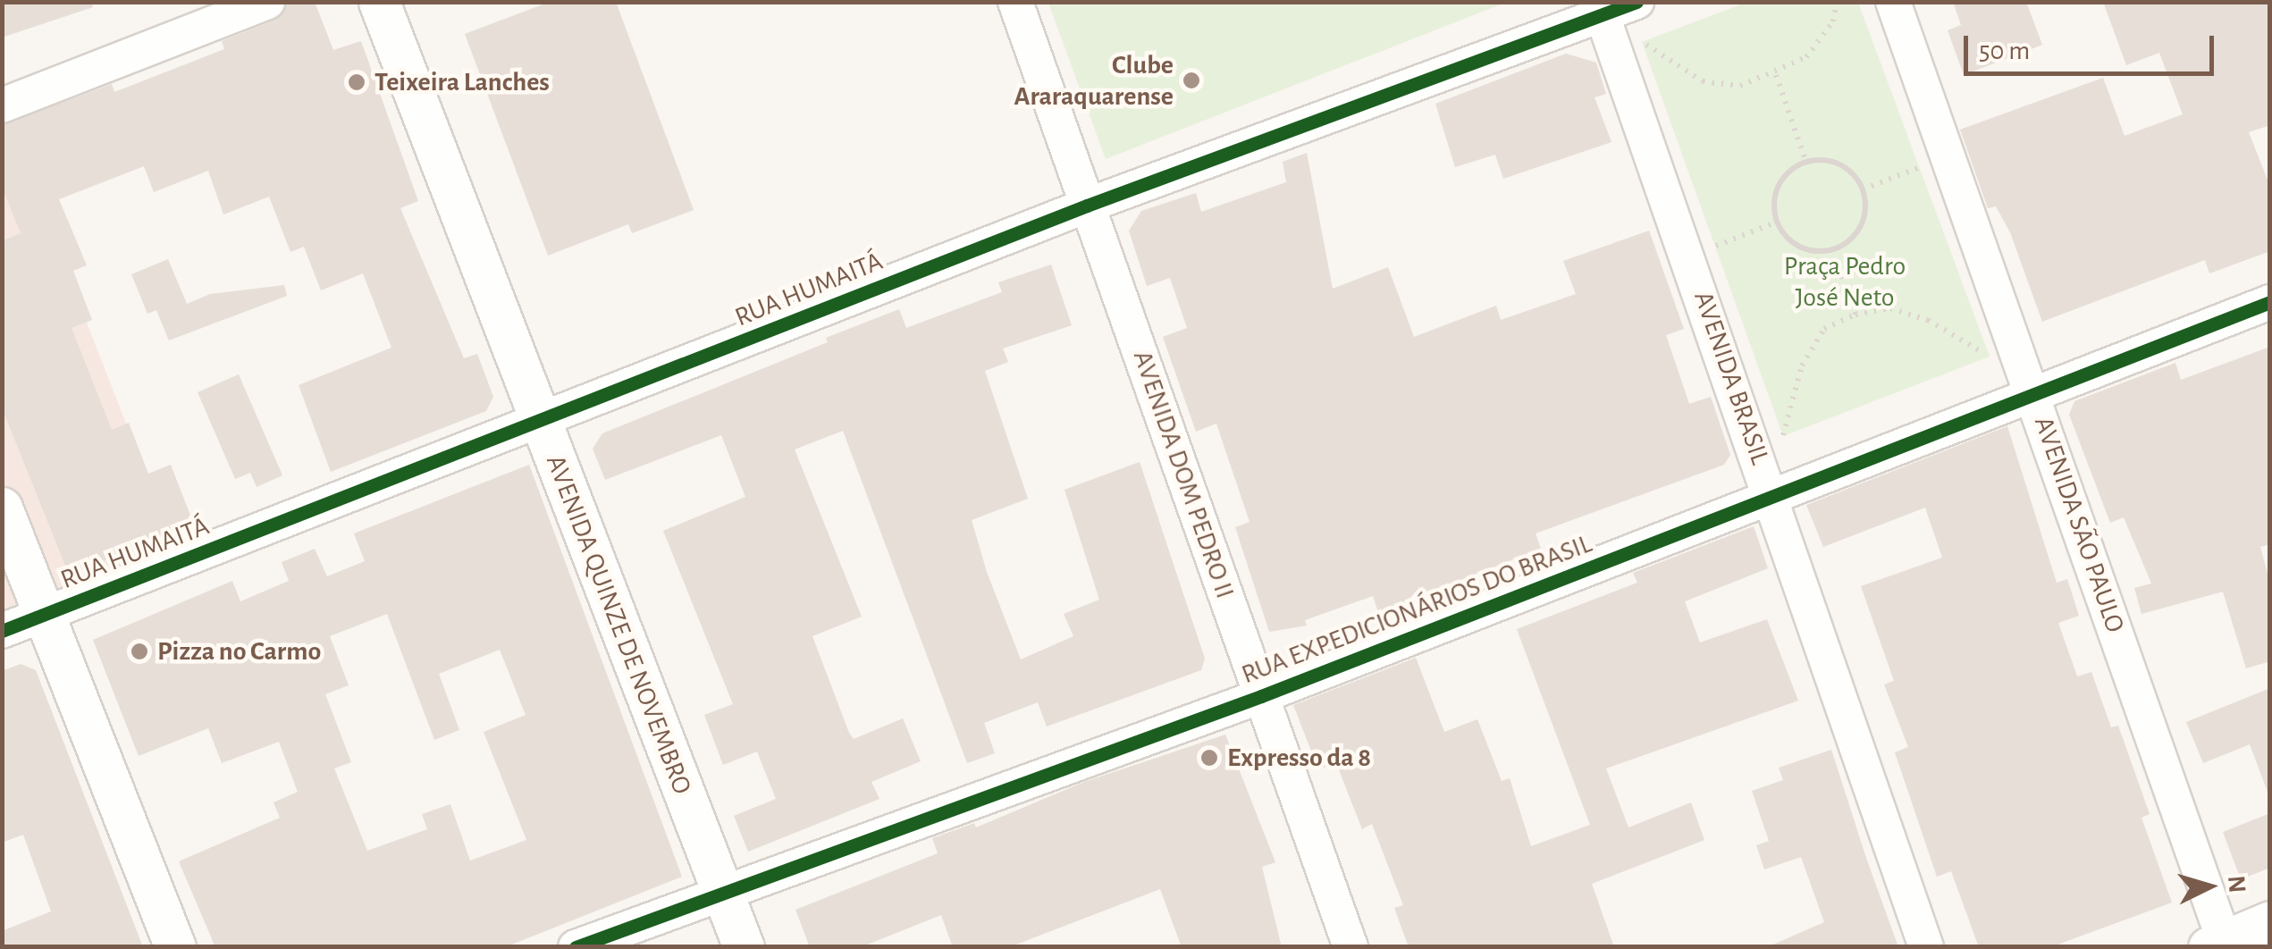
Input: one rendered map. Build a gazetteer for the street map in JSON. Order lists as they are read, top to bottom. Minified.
{"streets":{"street":["RUA HUMAITÁ","AVENIDA BRASIL","AVENIDA DOM PEDRO II","AVENIDA SÃO PAULO","RUA EXPEDICIONÁRIOS DO BRASIL","AVENIDA QUINZE DE NOVEMBRO"]},"crossings":[["RUA HUMAITÁ","AVENIDA BRASIL"],["RUA HUMAITÁ","AVENIDA DOM PEDRO II"],["RUA HUMAITÁ","AVENIDA QUINZE DE NOVEMBRO"],["AVENIDA BRASIL","RUA EXPEDICIONÁRIOS DO BRASIL"],["AVENIDA DOM PEDRO II","RUA EXPEDICIONÁRIOS DO BRASIL"],["AVENIDA SÃO PAULO","RUA EXPEDICIONÁRIOS DO BRASIL"],["RUA EXPEDICIONÁRIOS DO BRASIL","AVENIDA QUINZE DE NOVEMBRO"]],"parks":["Praça Pedro José Neto"],"places":["Clube Araraquarense","Teixeira Lanches","Pizza no Carmo","Expresso da 8"],"scale_bar":"50 m","north":"right"}
